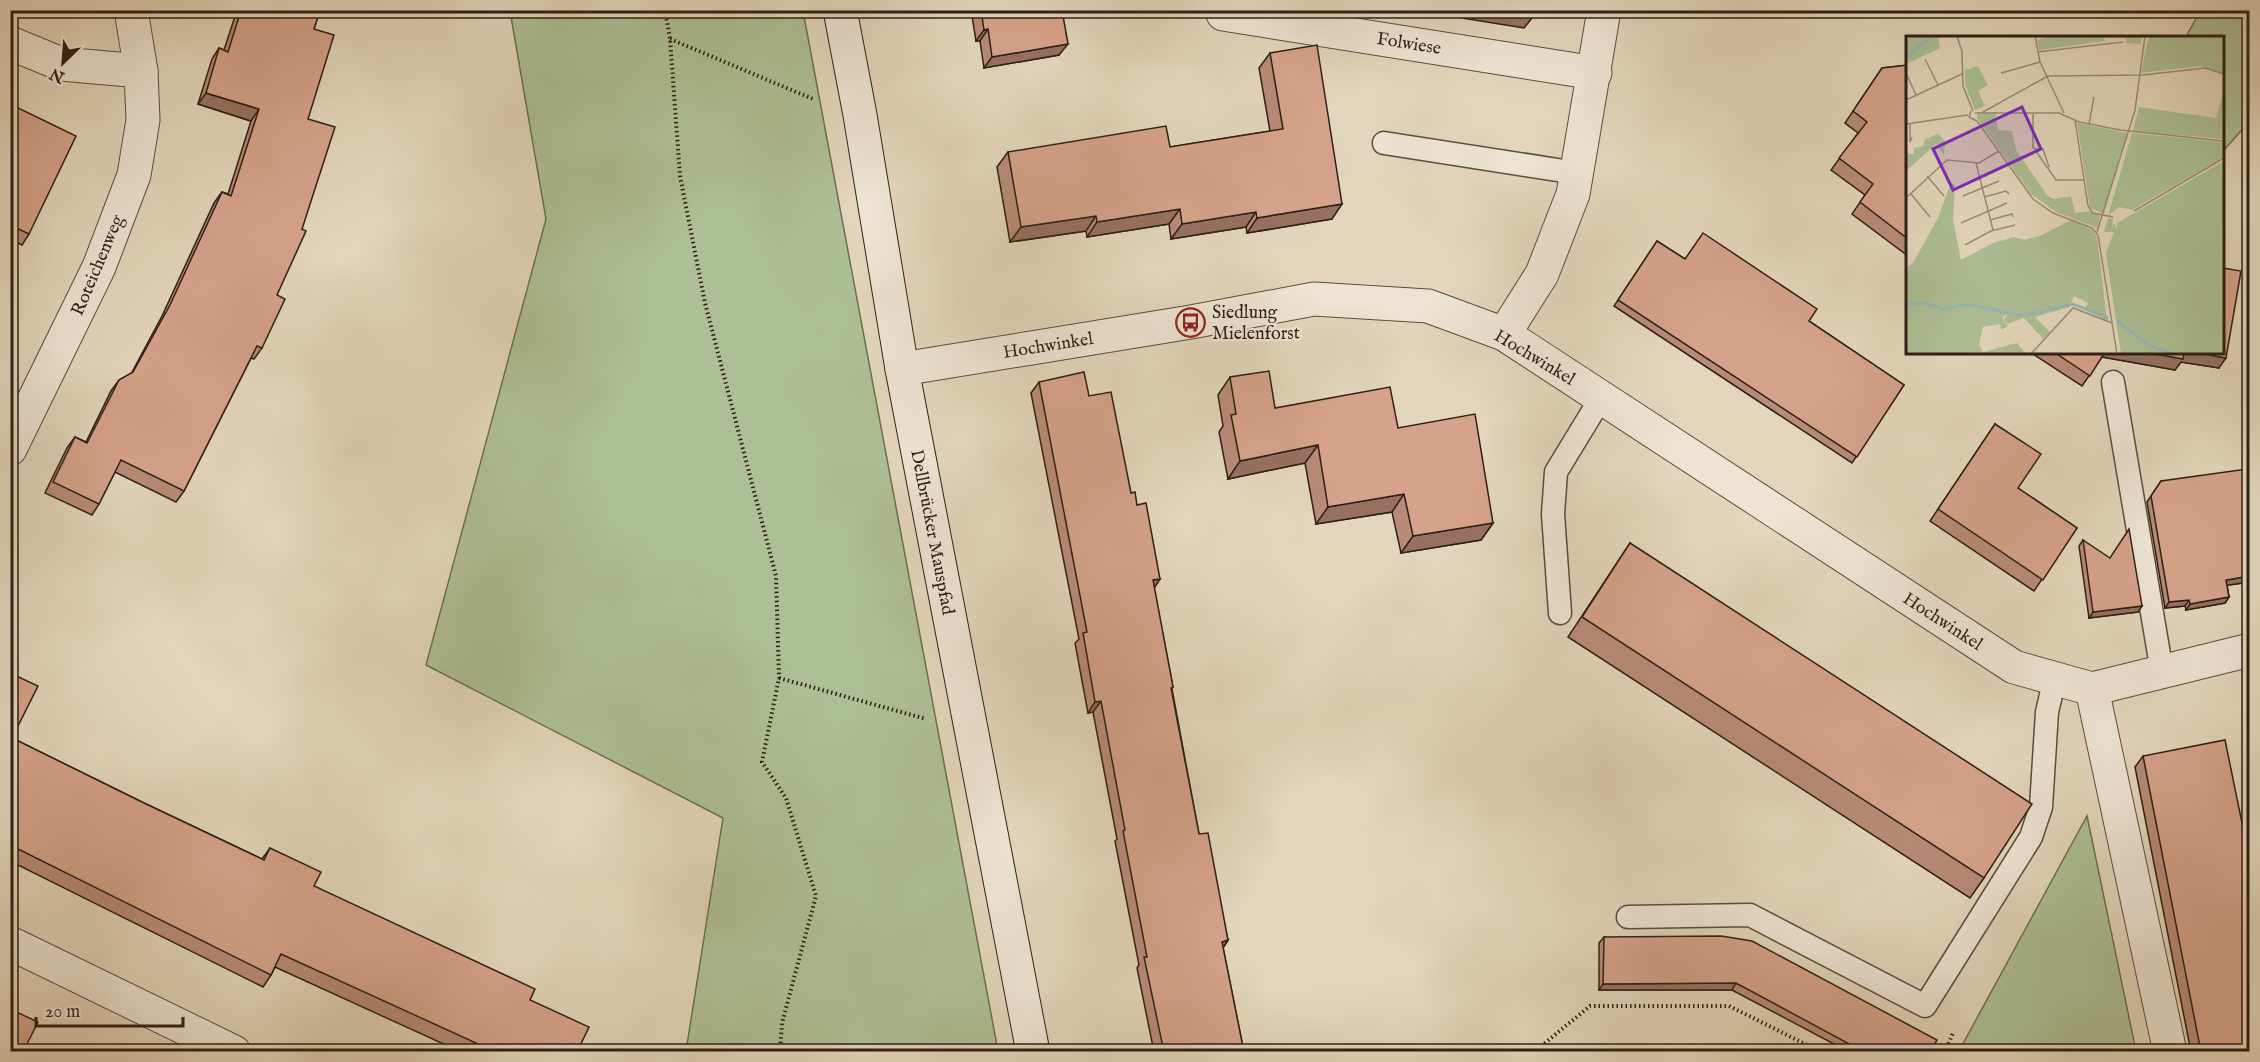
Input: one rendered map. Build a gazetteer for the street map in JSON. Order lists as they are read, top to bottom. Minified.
{"streets":{"street":["Folwiese","Roteichenweg","Hochwinkel","Dellbrücker Mauspfad"]},"crossings":[["Hochwinkel","Dellbrücker Mauspfad"]],"places":{"bus stop":["Siedlung Mielenforst"]},"scale_bar":"20 m","north":"bottom left"}
